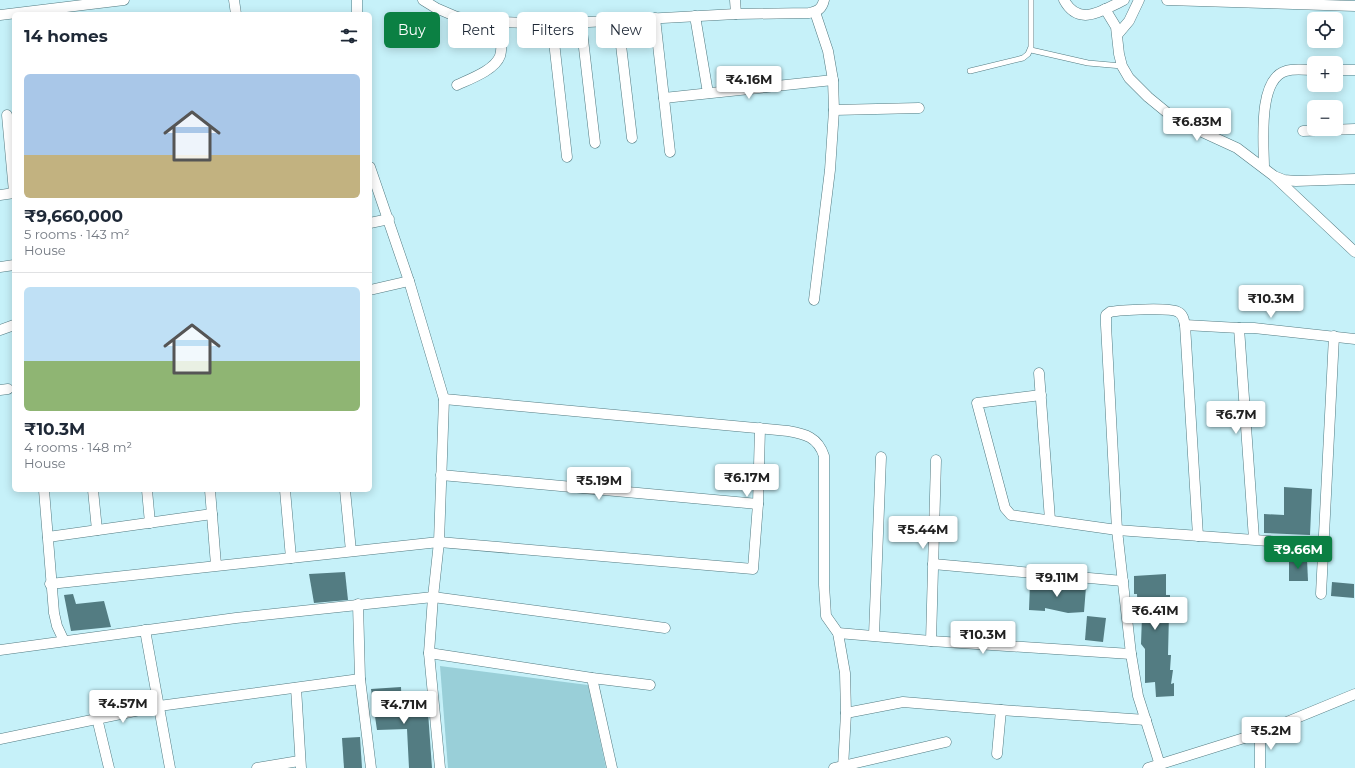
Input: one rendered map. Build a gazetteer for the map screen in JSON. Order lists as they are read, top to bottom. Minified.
{"page":{"map_buttons":["+","−"],"chip":["Buy","Rent","Filters","New"],"heading":"14 homes","list":[{"name":"₹9,660,000","note":"5 rooms · 143 m² · House"},{"name":"₹10.3M","note":"4 rooms · 148 m² · House"}],"price":["₹4.16M","₹6.83M","₹10.3M","₹6.7M","₹6.17M","₹5.19M","₹5.44M","₹9.66M","₹9.11M","₹6.41M","₹10.3M","₹4.57M","₹4.71M","₹5.2M"]}}
